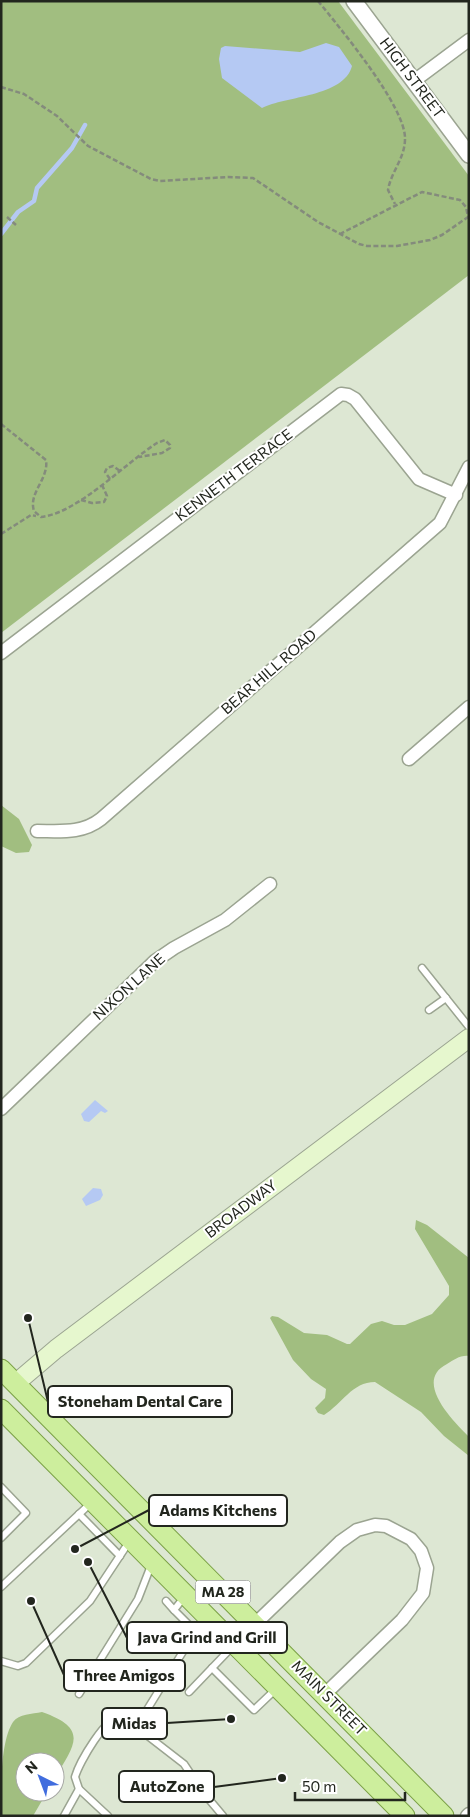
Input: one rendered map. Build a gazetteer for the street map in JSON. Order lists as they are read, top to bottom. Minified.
{"streets":{"main road":["BROADWAY","MA 28","MAIN STREET"],"street":["HIGH STREET","KENNETH TERRACE","BEAR HILL ROAD","NIXON LANE"]},"crossings":[["KENNETH TERRACE","BEAR HILL ROAD"],["BROADWAY","MAIN STREET"]],"places":["Stoneham Dental Care","Adams Kitchens","Java Grind and Grill","Three Amigos","Midas","AutoZone"],"scale_bar":"50 m","north":"top left"}
